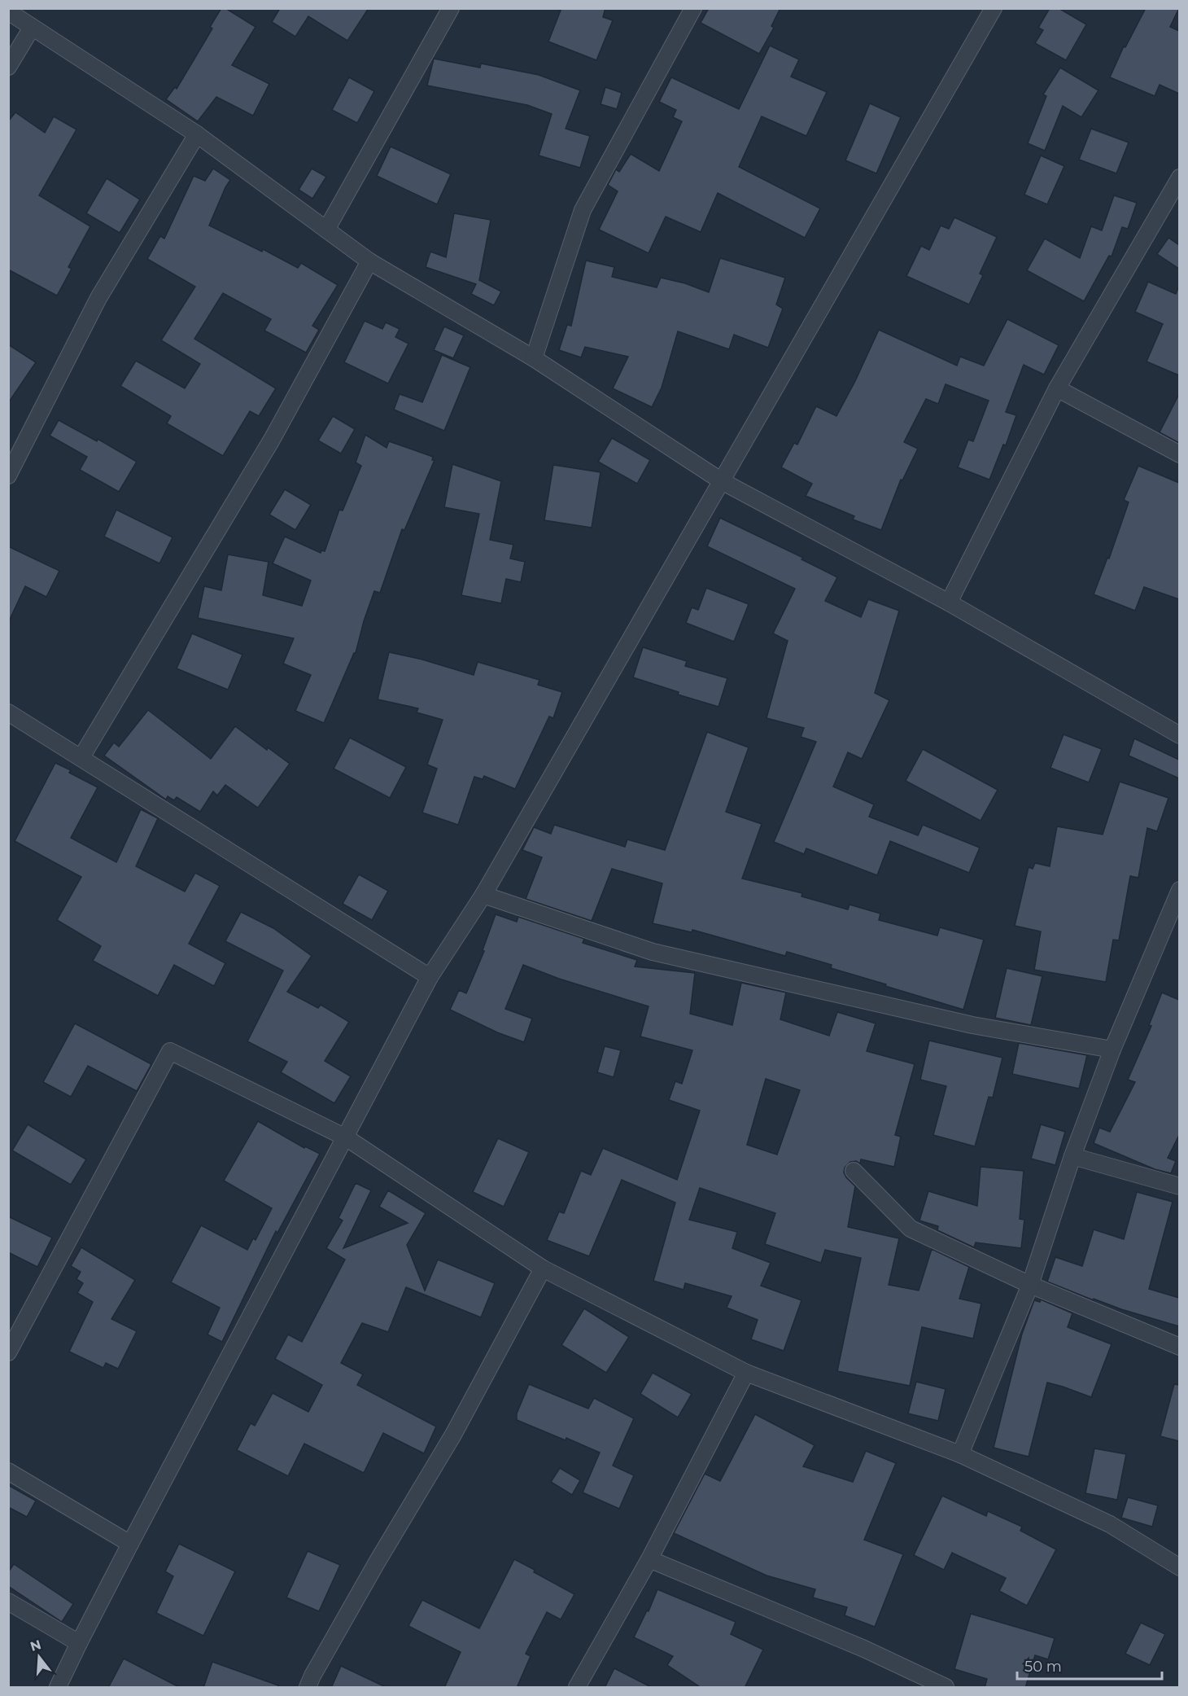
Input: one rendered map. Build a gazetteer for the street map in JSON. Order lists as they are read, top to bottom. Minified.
{"scale_bar":"50 m","north":"top"}
